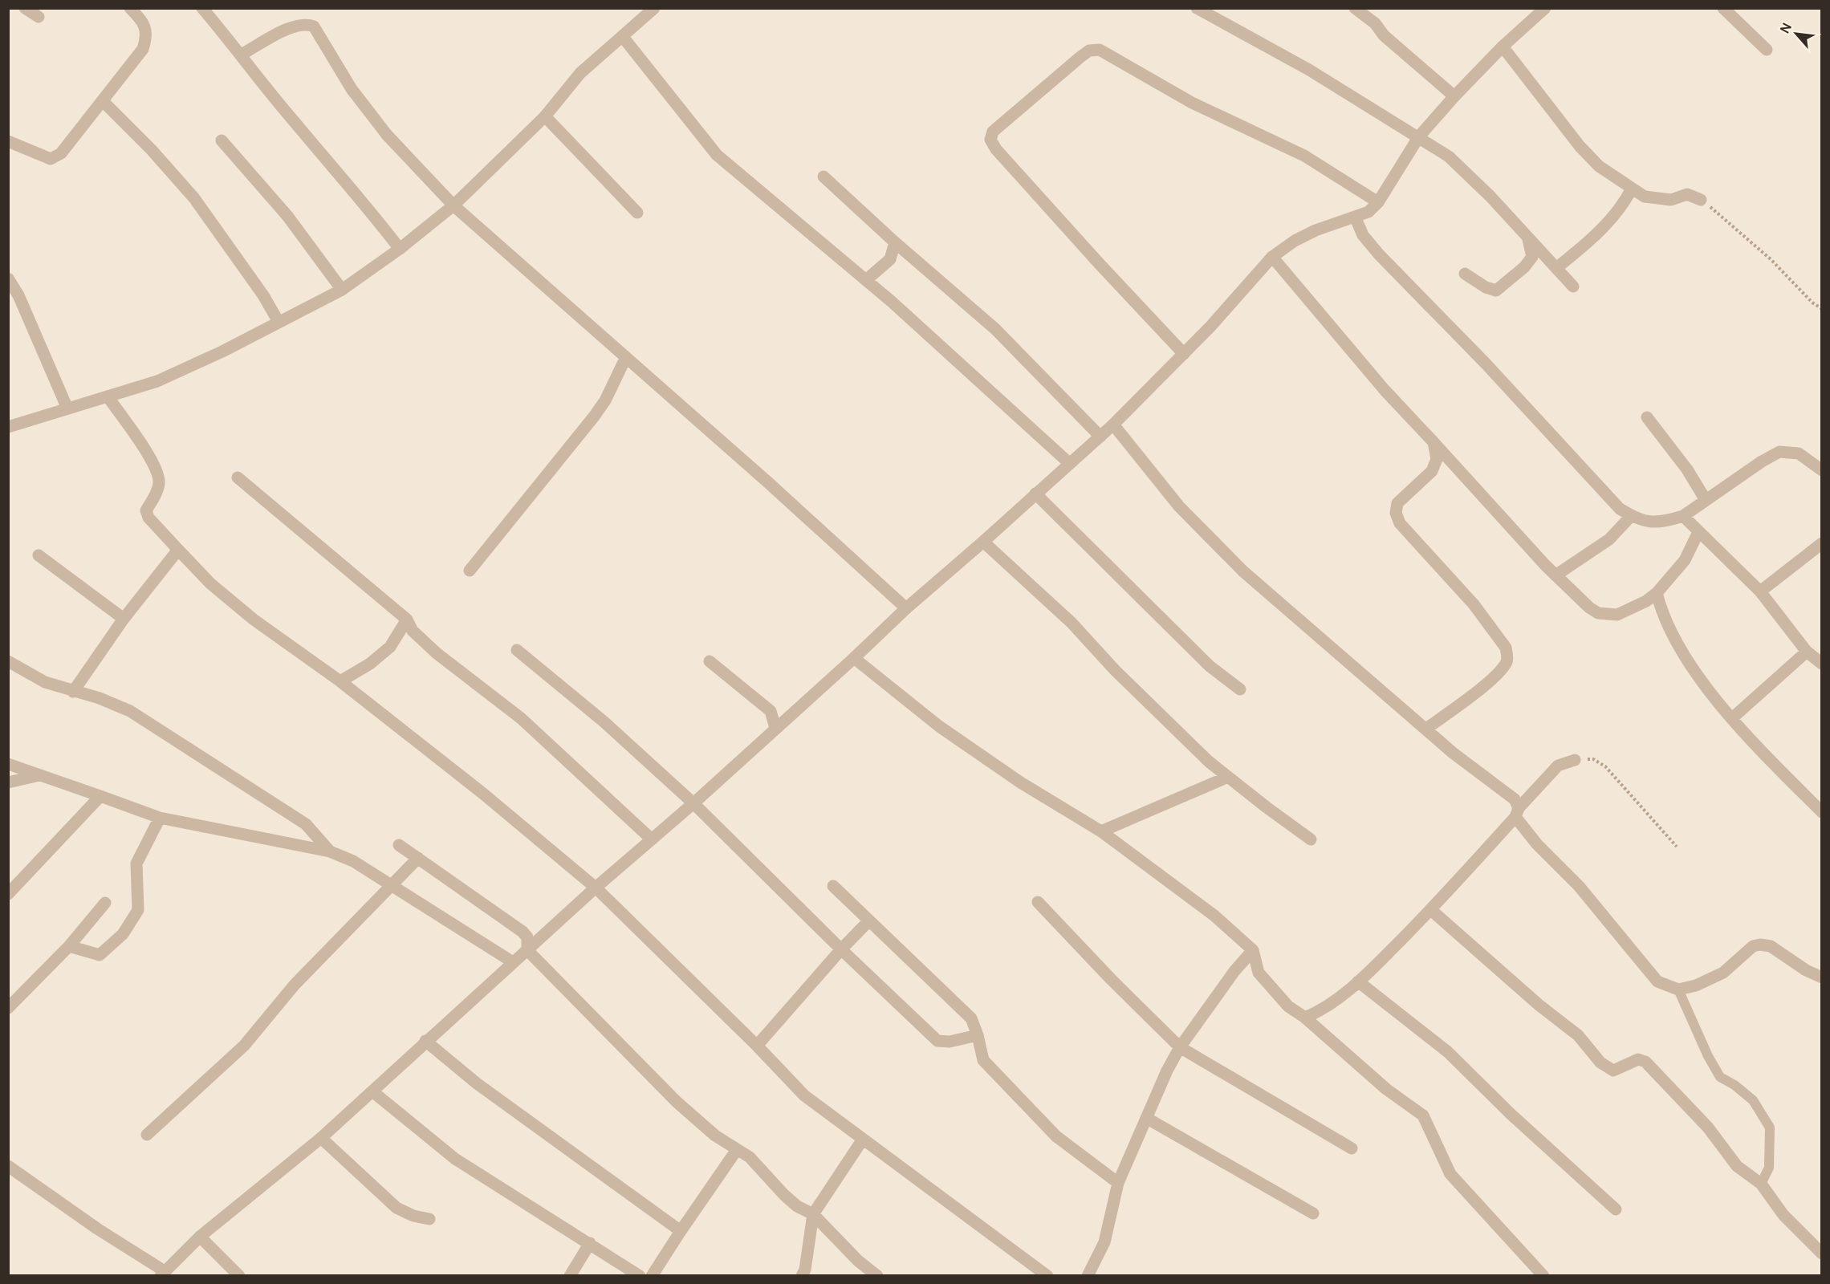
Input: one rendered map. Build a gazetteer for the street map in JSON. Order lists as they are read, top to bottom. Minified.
{"north":"top left"}
